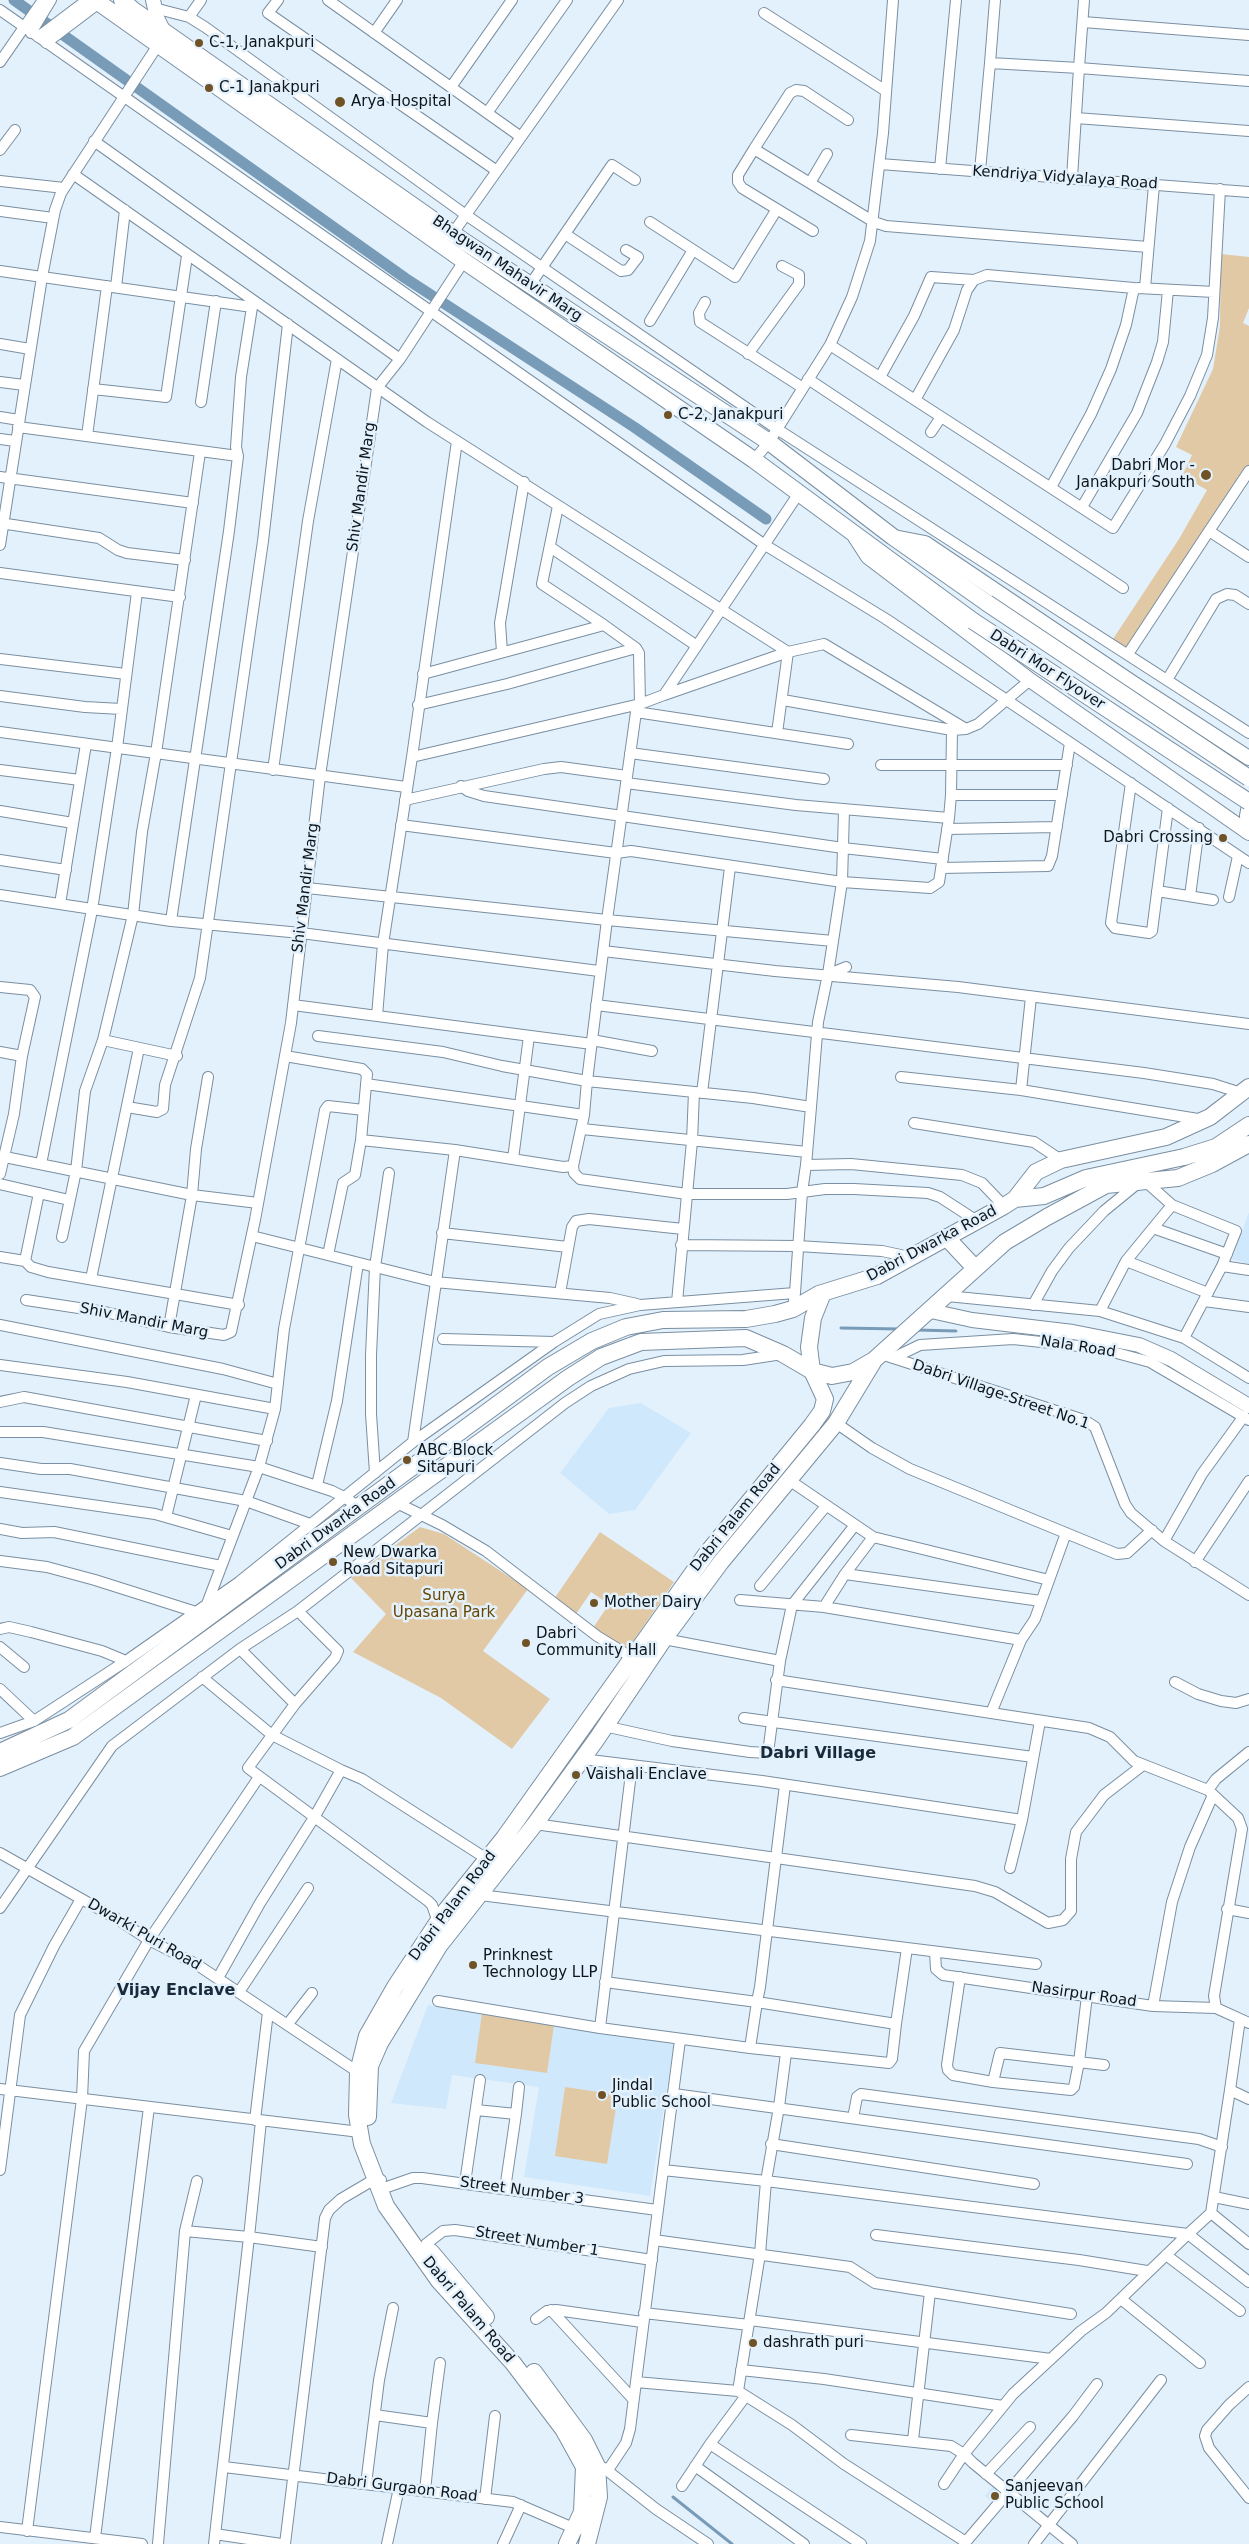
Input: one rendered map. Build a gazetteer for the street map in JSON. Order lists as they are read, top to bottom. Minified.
{"streets":{"main road":["Bhagwan Mahavir Marg","Dabri Mor Flyover","Dabri Dwarka Road","Dabri Palam Road"],"street":["Kendriya Vidyalaya Road","Shiv Mandir Marg","Nala Road","Dabri Village-Street No.1","Dwarki Puri Road","Nasirpur Road","Street Number 3","Street Number 1","Dabri Gurgaon Road"]},"crossings":[["Bhagwan Mahavir Marg","Dabri Mor Flyover"],["Dabri Dwarka Road","Nala Road"],["Dabri Dwarka Road","Dabri Village-Street No.1"],["Dabri Dwarka Road","Dabri Palam Road"],["Nala Road","Dabri Village-Street No.1"],["Nala Road","Dabri Palam Road"],["Dabri Village-Street No.1","Dabri Palam Road"],["Dabri Palam Road","Dwarki Puri Road"],["Dabri Palam Road","Street Number 3"],["Dabri Palam Road","Street Number 1"],["Dabri Palam Road","Dabri Gurgaon Road"],["Street Number 3","Dabri Gurgaon Road"]],"districts":["Dabri Village","Vijay Enclave"],"parks":["Surya Upasana Park"],"places":["C-1, Janakpuri","C-1 Janakpuri","Arya Hospital","C-2, Janakpuri","Dabri Mor - Janakpuri South","Dabri Crossing","ABC Block Sitapuri","New Dwarka Road Sitapuri","Mother Dairy","Dabri Community Hall","Vaishali Enclave","Prinknest Technology LLP","Jindal Public School","dashrath puri","Sanjeevan Public School"]}
